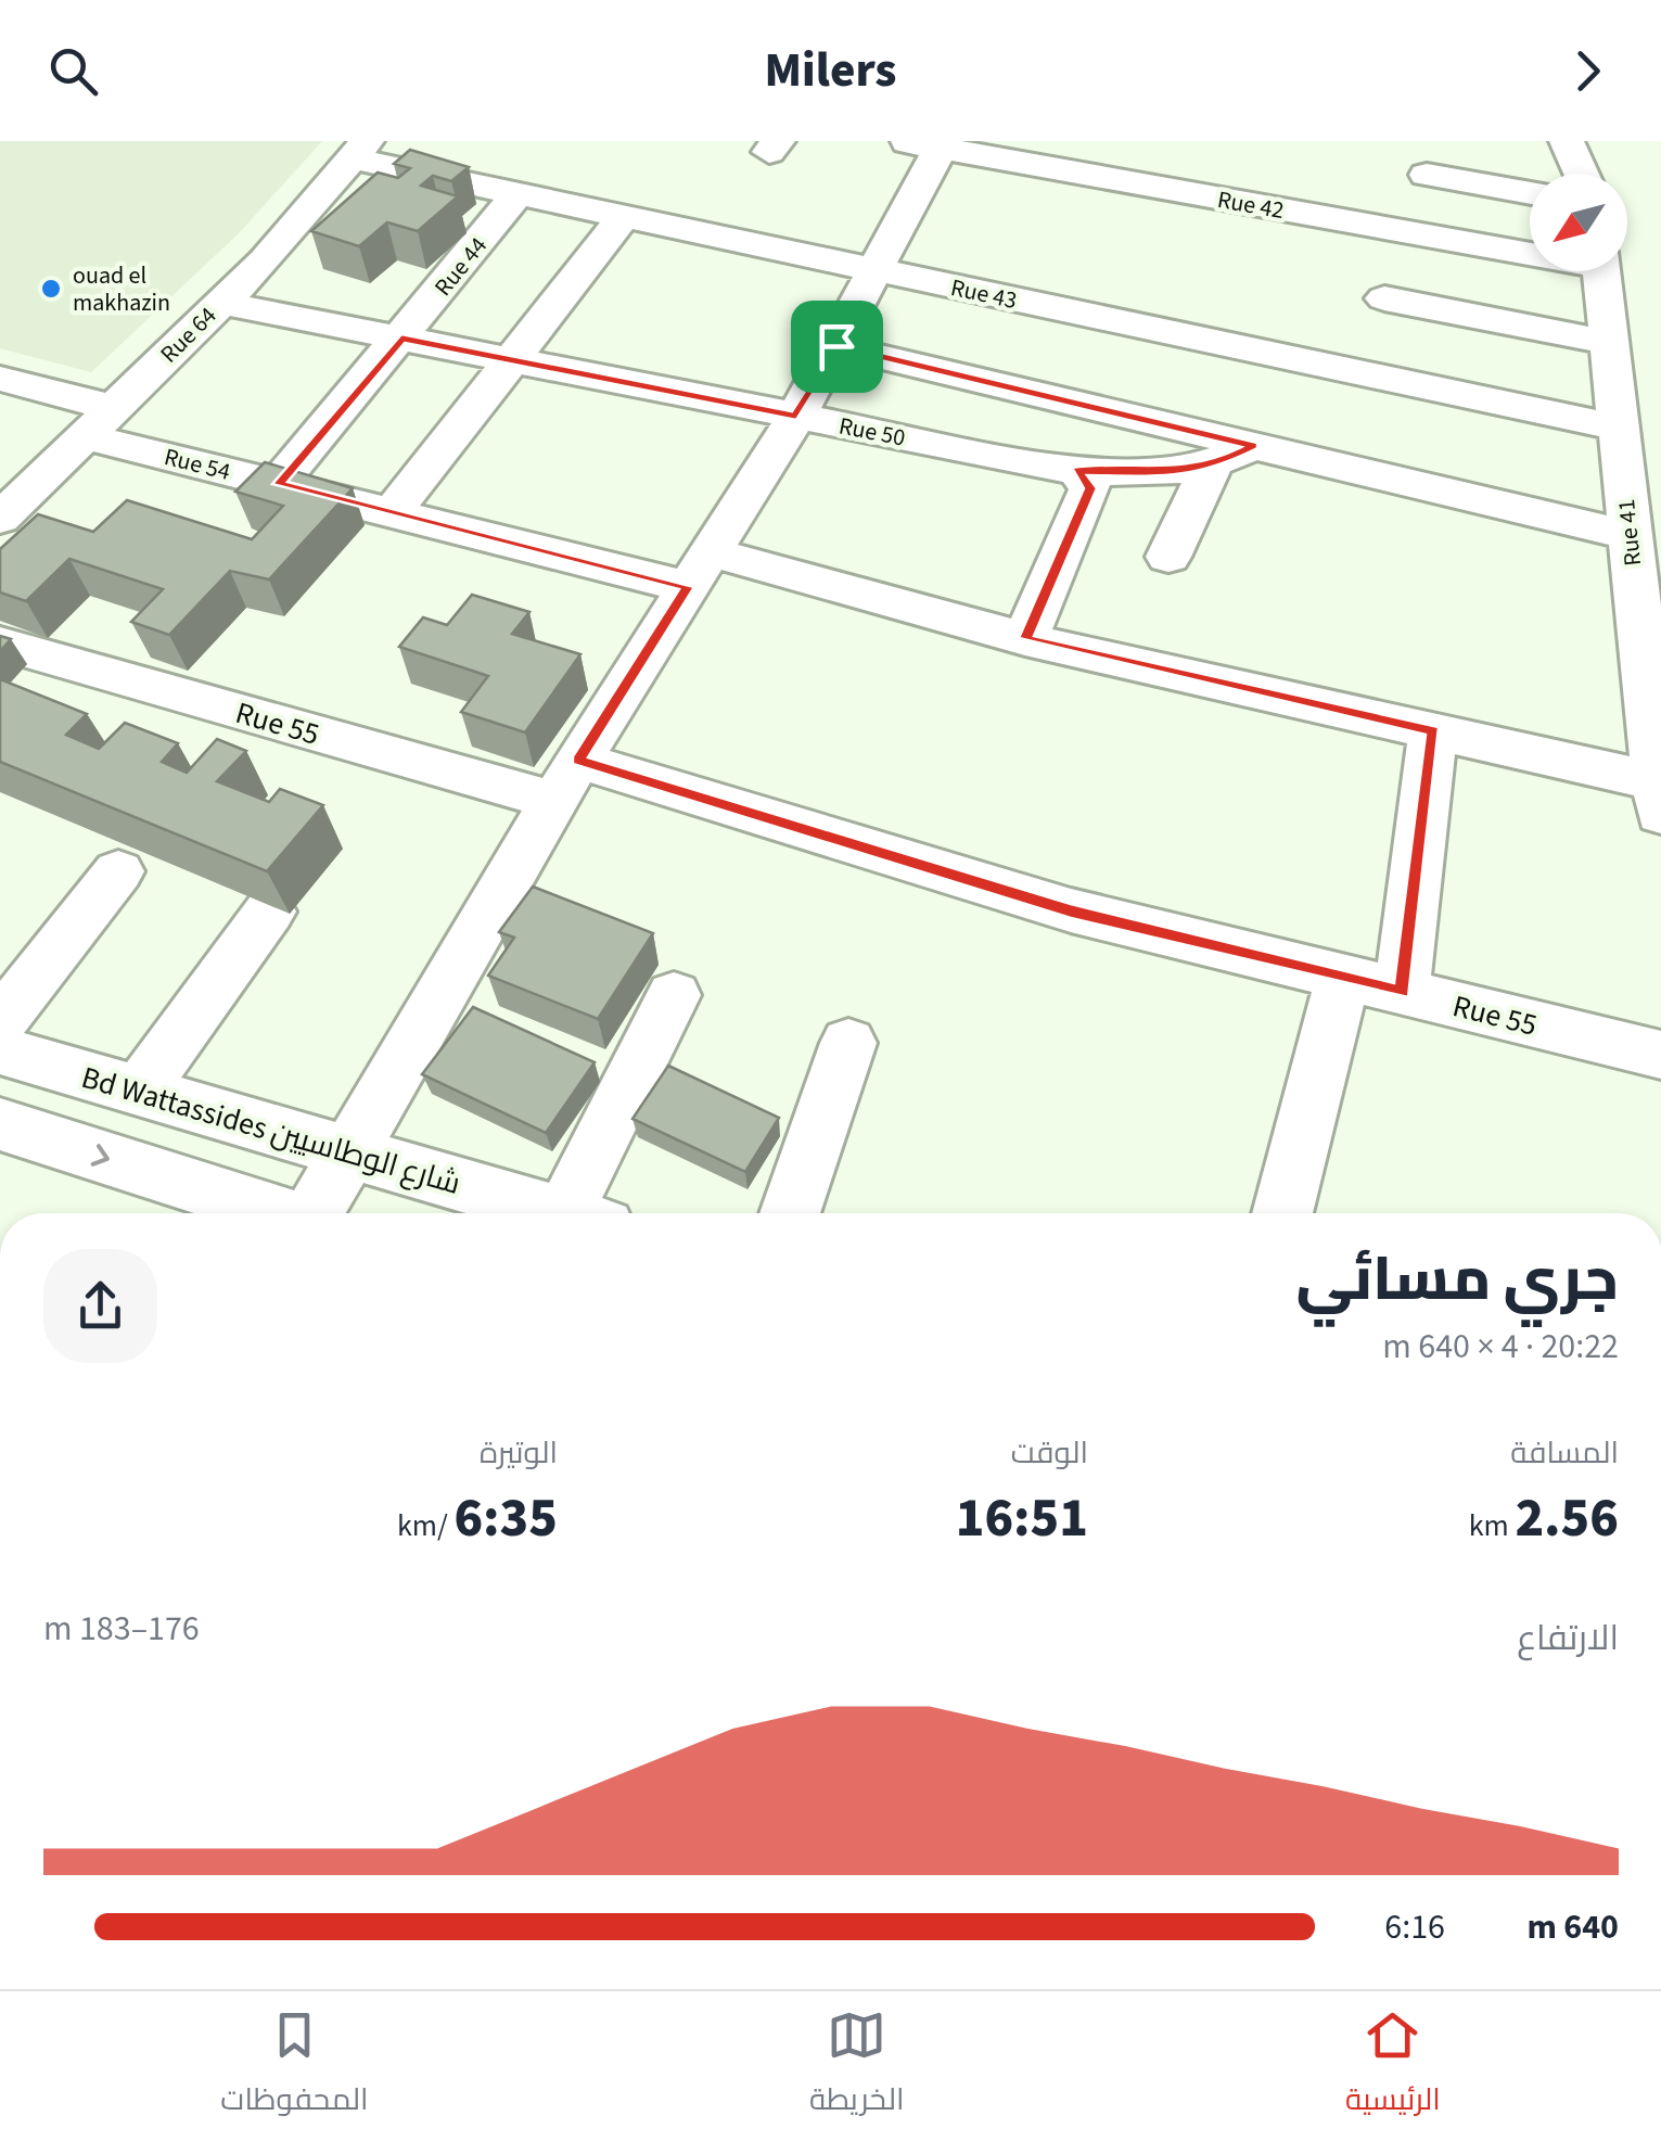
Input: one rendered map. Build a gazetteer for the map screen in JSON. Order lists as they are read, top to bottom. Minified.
{"streets":{"street":["Rue 42","Rue 44","Rue 43","Rue 64","Rue 50","Rue 54","Rue 41","Rue 55","Bd Wattassides شارع الوطاسيين"]},"crossings":[["Rue 44","Rue 43"],["Rue 44","Rue 50"],["Rue 44","Rue 54"],["Rue 43","Rue 64"],["Rue 43","Rue 41"],["Rue 64","Rue 50"],["Rue 64","Rue 54"]],"places":["ouad el makhazin"],"north":"bottom left","page":{"header":"Milers","heading":["جري مسائي","20:22 · 4 × 640 m"],"stats":[["المسافة","2.56 km"],["الوقت","16:51"],["الوتيرة","6:35 /km"]],"chart":["الارتفاع","176–183 m"],"list":[{"name":"640 m","note":"6:16"}],"tabs":["الرئيسية","الخريطة","المحفوظات"]}}
